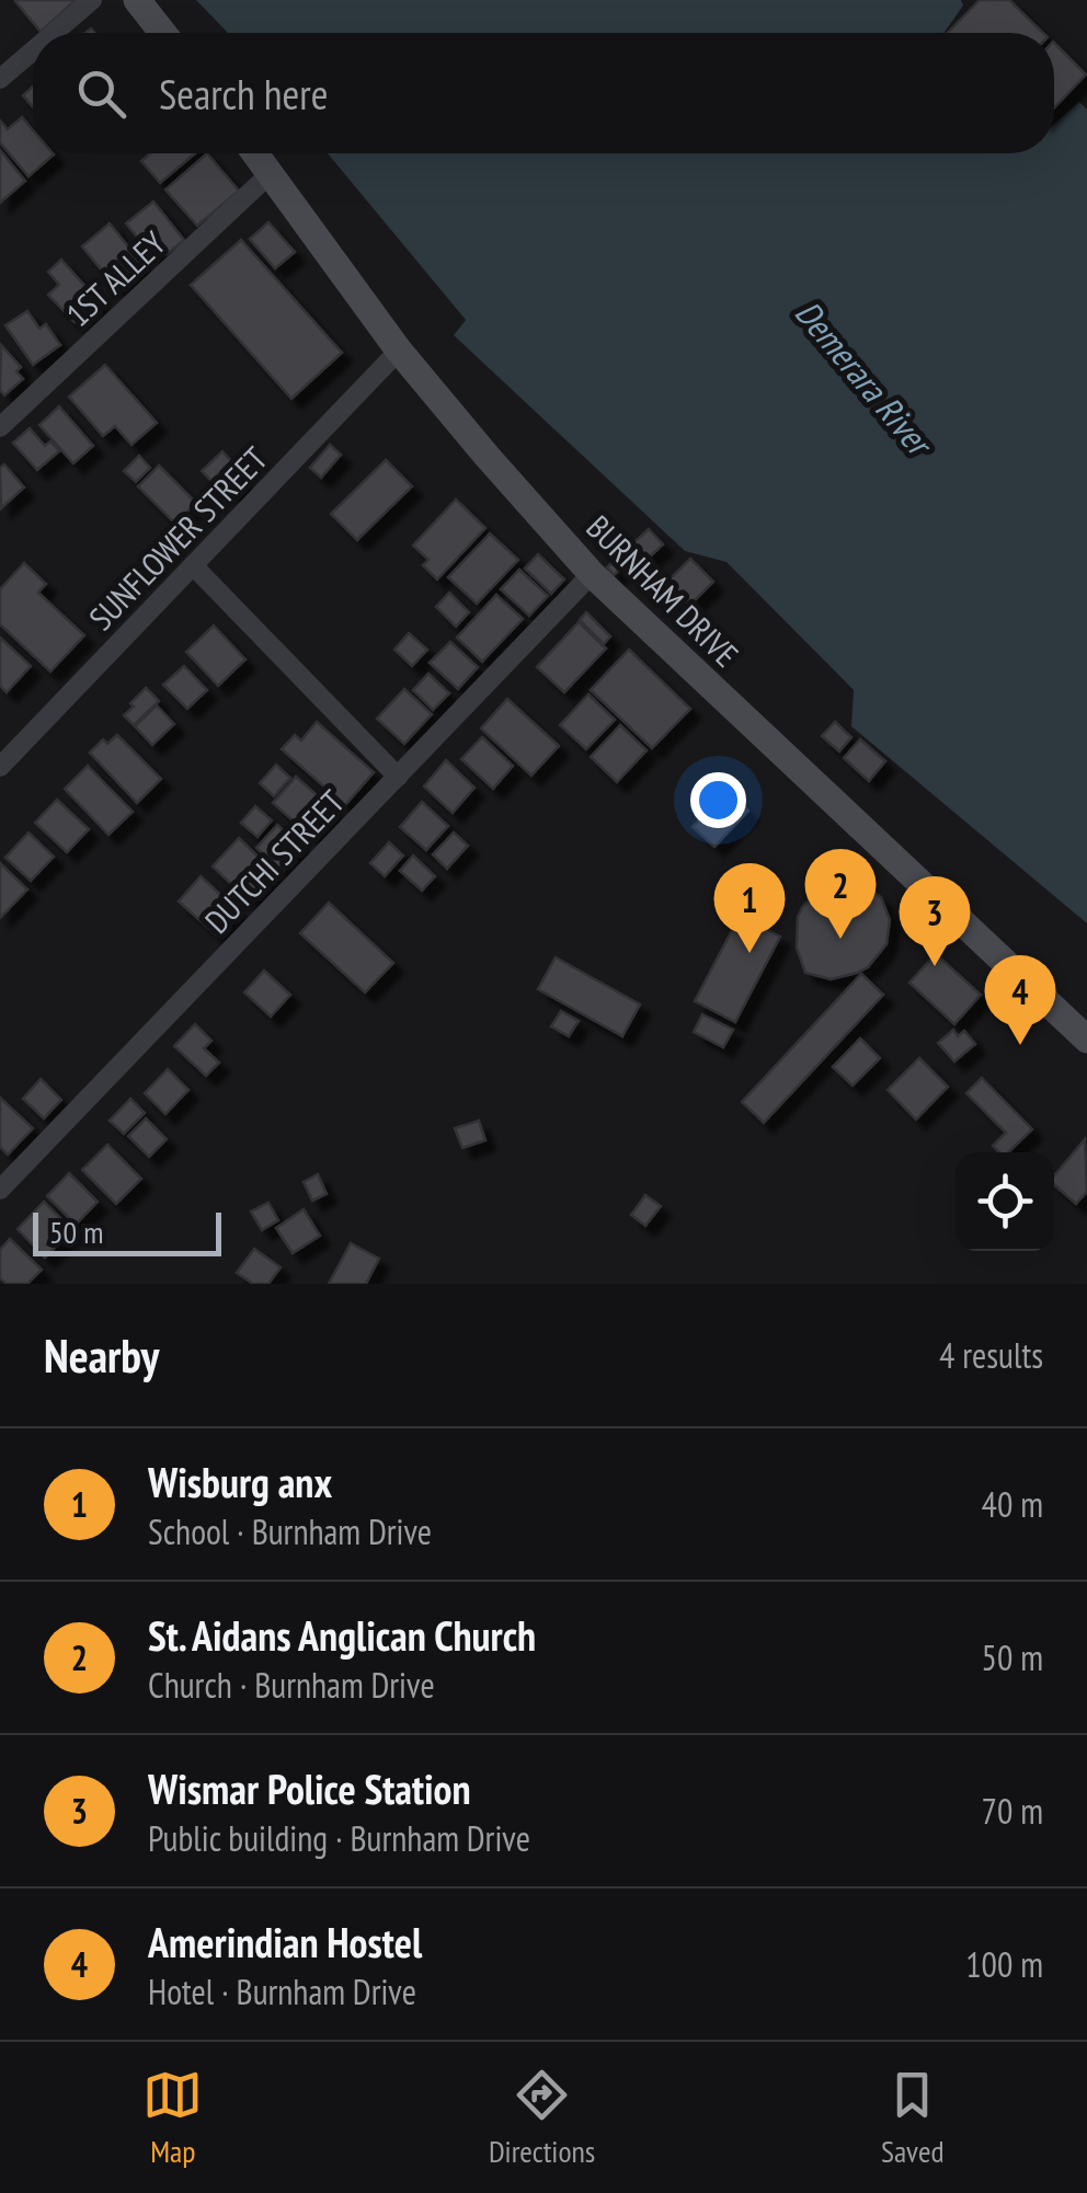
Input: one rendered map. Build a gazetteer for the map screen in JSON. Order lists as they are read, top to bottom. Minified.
{"streets":{"street":["1ST ALLEY","SUNFLOWER STREET","BURNHAM DRIVE","DUTCHI STREET"]},"crossings":[["1ST ALLEY","BURNHAM DRIVE"],["SUNFLOWER STREET","BURNHAM DRIVE"],["BURNHAM DRIVE","DUTCHI STREET"]],"water":["Demerara River"],"scale_bar":"50 m","page":{"search":"Search here","pins":["2","1","3","4"],"scale":"50 m","heading":["Nearby","4 results"],"list":[{"mark":"1","name":"Wisburg anx","note":"School · Burnham Drive","value":"40 m"},{"mark":"2","name":"St. Aidans Anglican Church","note":"Church · Burnham Drive","value":"50 m"},{"mark":"3","name":"Wismar Police Station","note":"Public building · Burnham Drive","value":"70 m"},{"mark":"4","name":"Amerindian Hostel","note":"Hotel · Burnham Drive","value":"100 m"}],"nav":["Map","Directions","Saved"]}}
